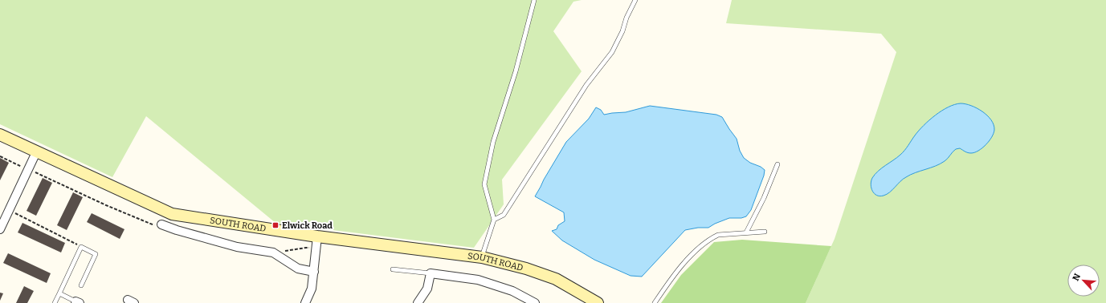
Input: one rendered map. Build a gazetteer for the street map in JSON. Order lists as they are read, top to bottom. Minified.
{"streets":{"main road":["SOUTH ROAD"]},"places":{"transit":["Elwick Road"]},"north":"top left"}
